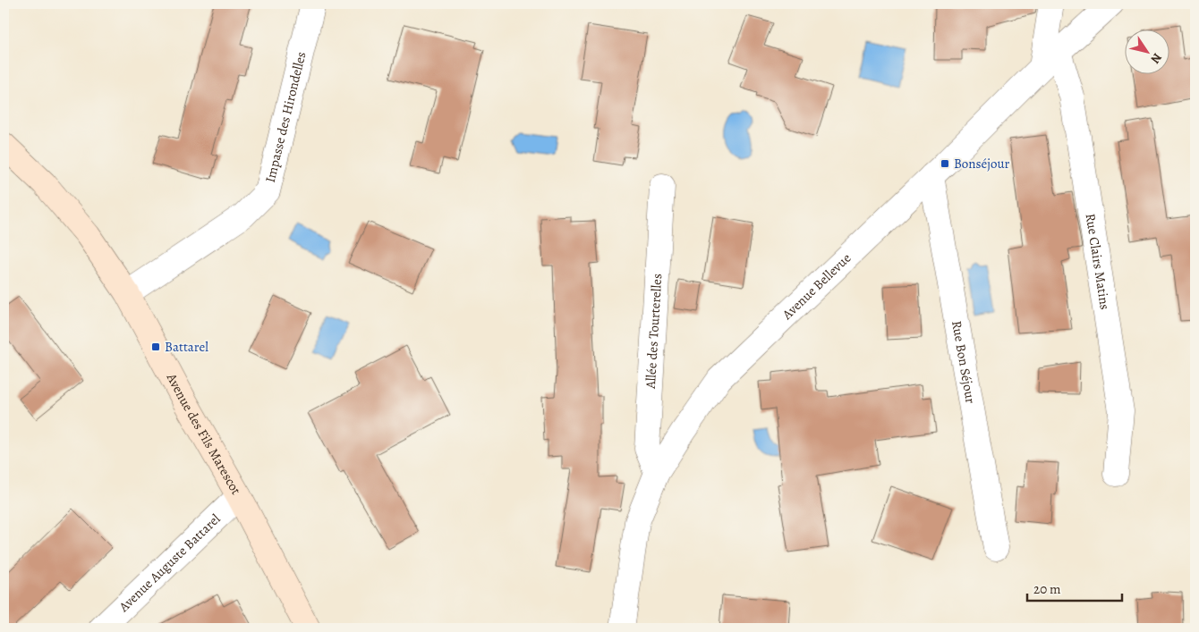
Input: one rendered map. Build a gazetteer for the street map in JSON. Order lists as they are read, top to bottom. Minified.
{"streets":{"street":["Impasse des Hirondelles","Rue Clairs Matins","Avenue Bellevue","Allée des Tourterelles","Rue Bon Séjour","Avenue des Fils Marescot","Avenue Auguste Battarel"]},"crossings":[["Impasse des Hirondelles","Avenue des Fils Marescot"],["Rue Clairs Matins","Avenue Bellevue"],["Avenue Bellevue","Allée des Tourterelles"],["Avenue Bellevue","Rue Bon Séjour"],["Avenue des Fils Marescot","Avenue Auguste Battarel"]],"places":{"transit":["Bonséjour","Battarel"]},"scale_bar":"20 m","north":"bottom right"}
